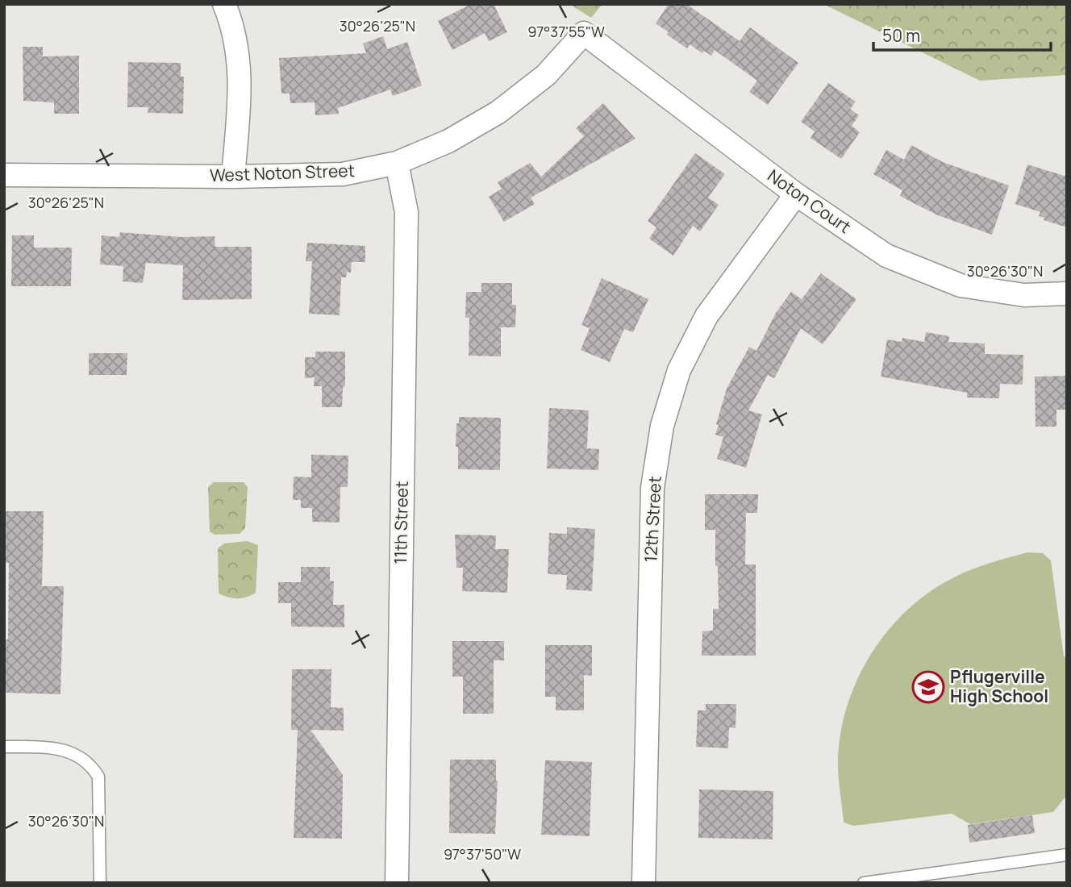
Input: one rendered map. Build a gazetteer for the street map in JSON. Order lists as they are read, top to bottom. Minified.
{"streets":{"street":["West Noton Street","Noton Court","12th Street","11th Street"]},"crossings":[["West Noton Street","Noton Court"],["West Noton Street","11th Street"],["Noton Court","12th Street"]],"places":{"school or university":["Pflugerville High School"]},"scale_bar":"50 m","coordinates":["30°26'25\"N","97°37'55\"W","30°26'30\"N","97°37'50\"W"]}
